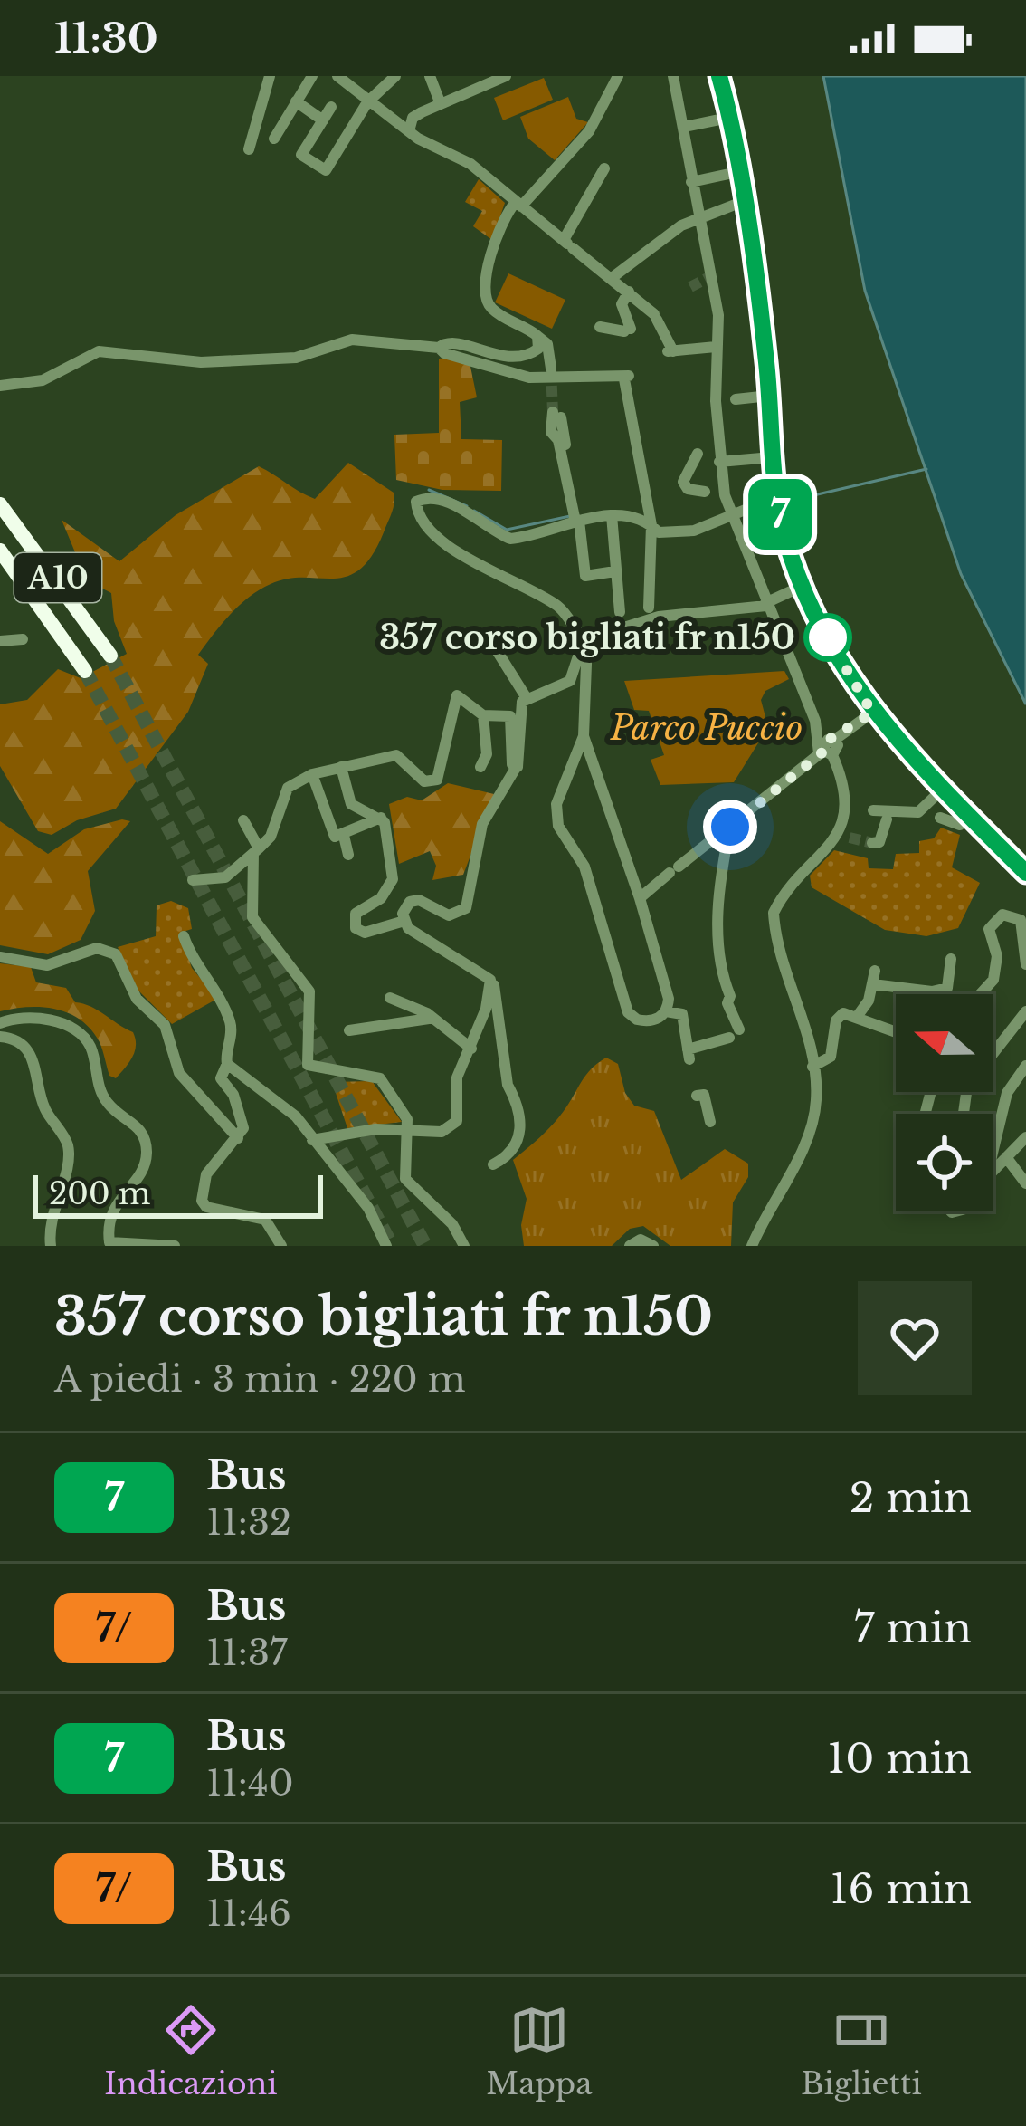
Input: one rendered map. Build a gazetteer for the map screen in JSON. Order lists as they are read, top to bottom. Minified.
{"streets":{"highway":["A10"]},"parks":["Parco Puccio"],"places":["357 corso bigliati fr n150"],"lines":["bus line 7"],"scale_bar":"200 m","north":"left","page":{"status":"11:30","on_map":"7","scale":"200 m","heading":["357 corso bigliati fr n150","A piedi · 3 min · 220 m"],"list":[{"mark":"7","name":"Bus","note":"11:32","value":"2 min"},{"mark":"7/","name":"Bus","note":"11:37","value":"7 min"},{"mark":"7","name":"Bus","note":"11:40","value":"10 min"},{"mark":"7/","name":"Bus","note":"11:46","value":"16 min"}],"tabs":["Indicazioni","Mappa","Biglietti"]}}
